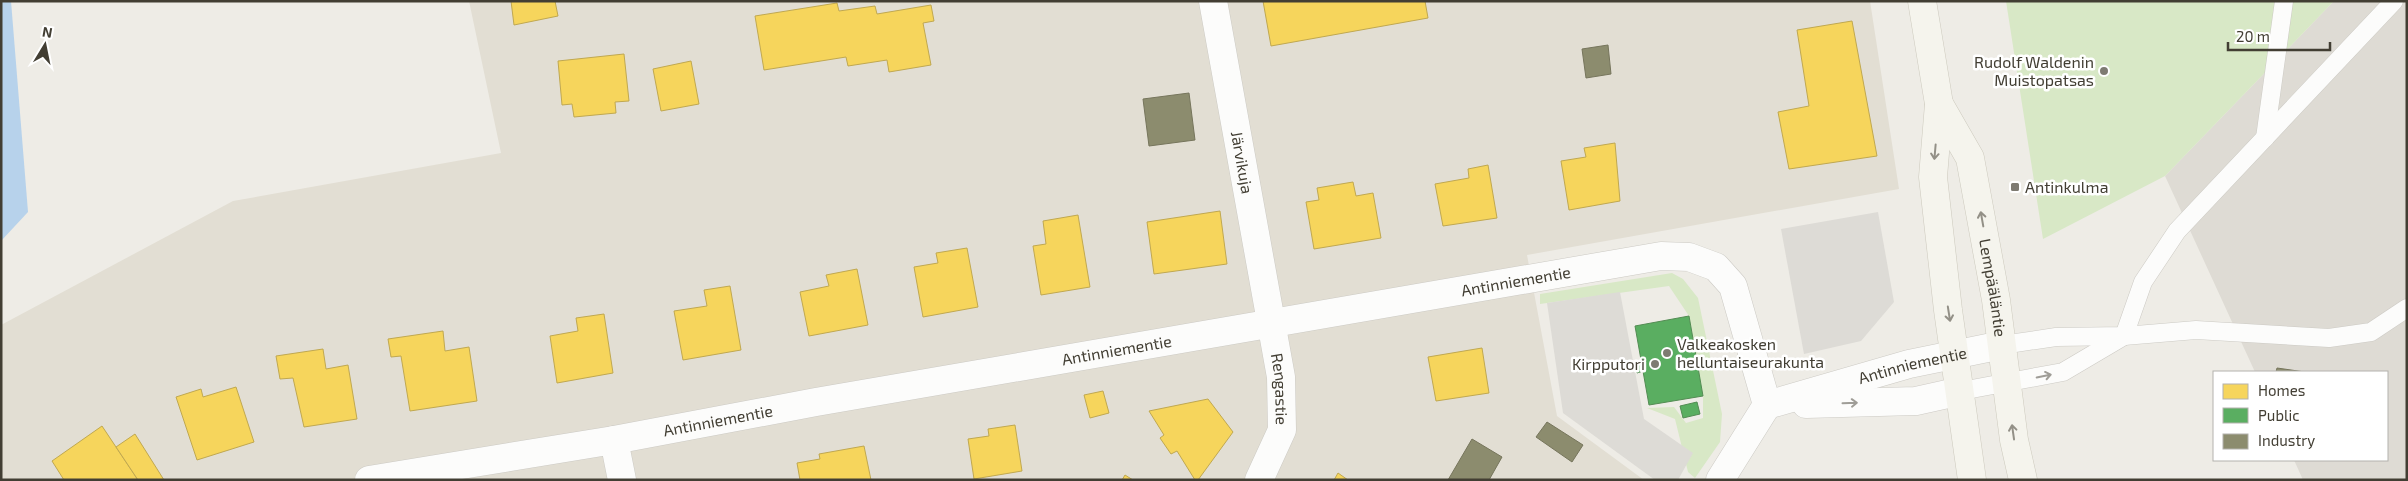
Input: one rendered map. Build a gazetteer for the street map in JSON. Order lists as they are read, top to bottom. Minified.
{"streets":{"main road":["Lempääläntie"],"street":["Järvikuja","Antinniementie","Rengastie"]},"crossings":[["Järvikuja","Antinniementie"],["Järvikuja","Rengastie"],["Antinniementie","Lempääläntie"],["Antinniementie","Rengastie"]],"places":{"other":["Rudolf Waldenin Muistopatsas","Valkeakosken helluntaiseurakunta","Kirpputori"],"transit":["Antinkulma"]},"legend":["Homes","Public","Industry"],"scale_bar":"20 m","north":"top"}
